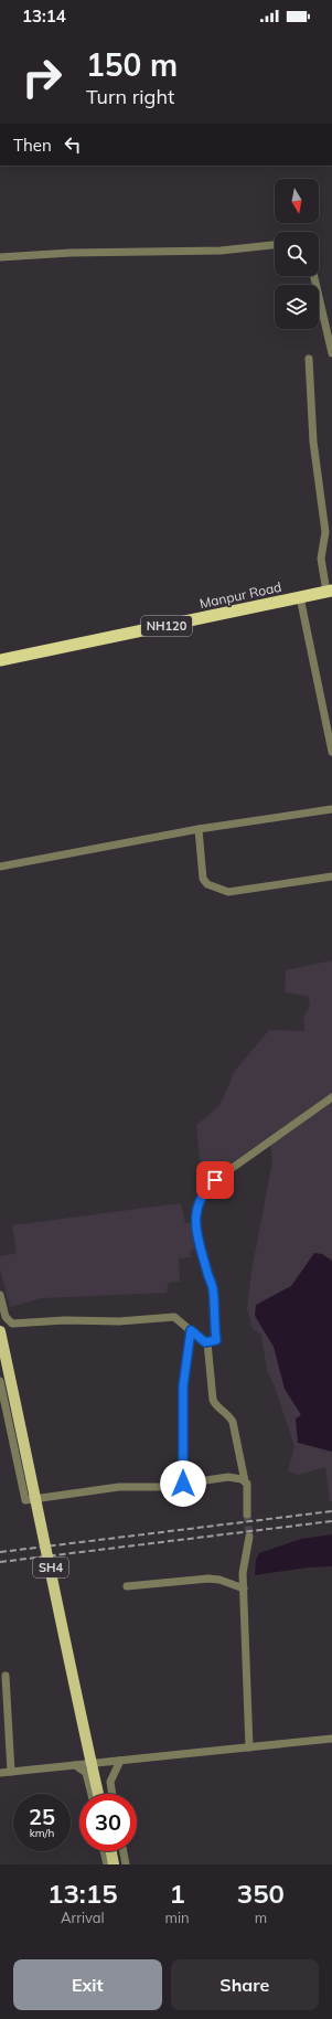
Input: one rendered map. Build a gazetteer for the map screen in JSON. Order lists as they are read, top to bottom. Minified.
{"streets":{"highway":["Manpur Road","NH120"],"main road":["SH4"]},"north":"bottom","page":{"status":"13:14","turn":["150 m","Turn right"],"then":"Then","speed":"25 km/h","limit":"30","eta":["13:15","Arrival","1","min","350","m"],"buttons":["Exit","Share"]}}
